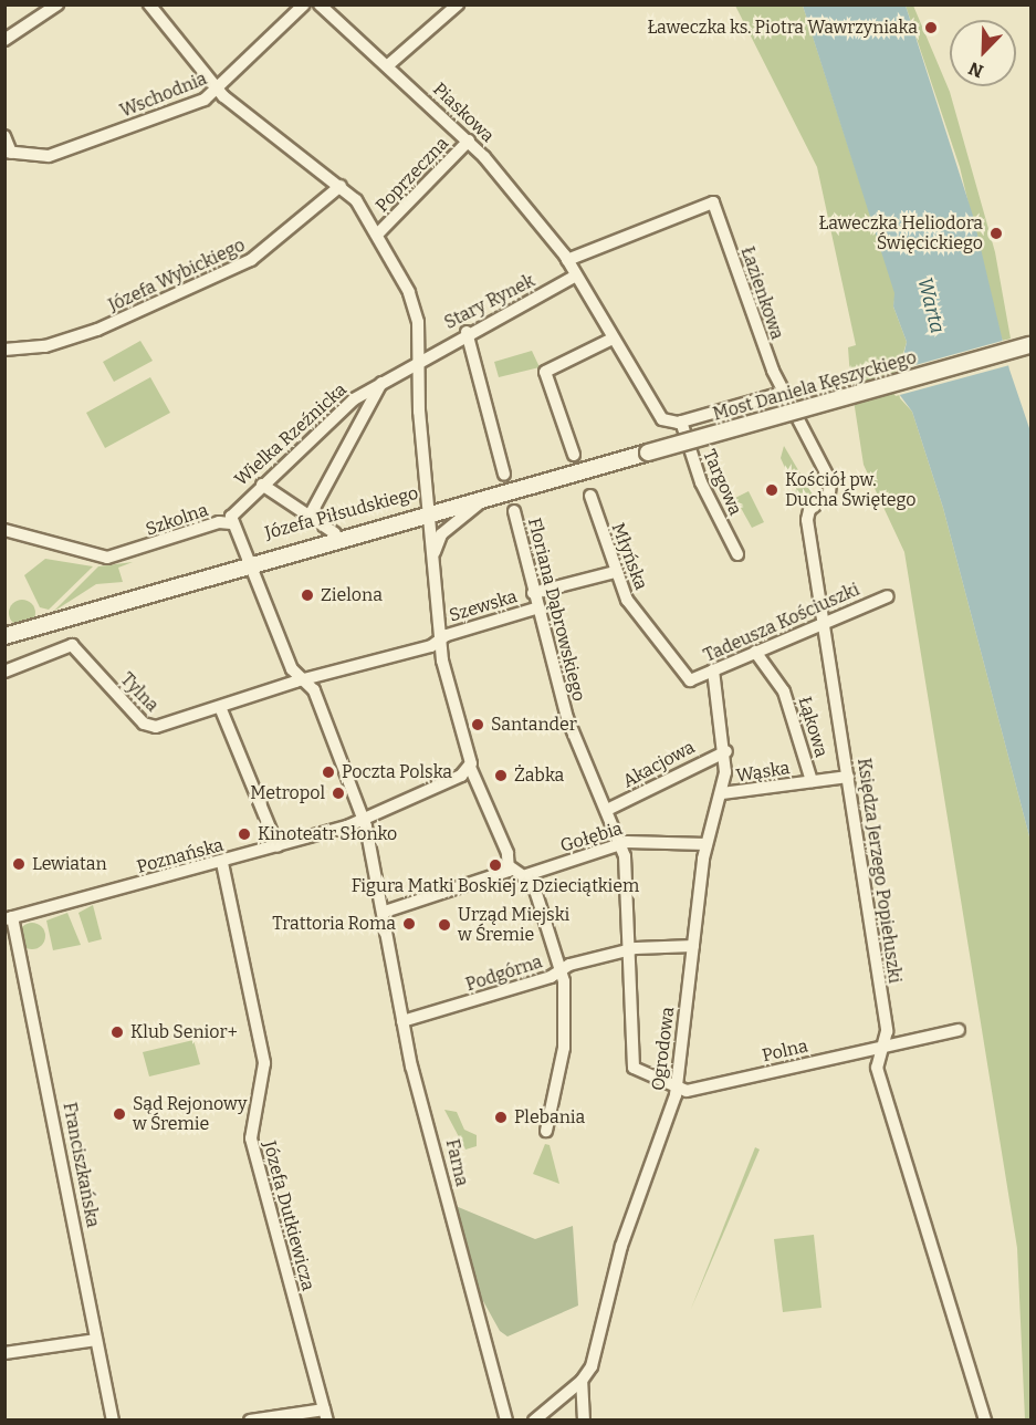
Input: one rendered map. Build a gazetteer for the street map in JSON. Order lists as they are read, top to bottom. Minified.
{"streets":{"street":["Wschodnia","Piaskowa","Poprzeczna","Józefa Wybickiego","Łazienkowa","Stary Rynek","Most Daniela Kęszyckiego","Wielka Rzeźnicka","Targowa","Józefa Piłsudskiego","Szkolna","Młyńska","Szewska","Floriana Dąbrowskiego","Tadeusza Kościuszki","Tylna","Łąkowa","Akacjowa","Wąska","Gołębia","Poznańska","Księdza Jerzego Popiełuszki","Podgórna","Ogrodowa","Polna","Farna","Franciszkańska","Józefa Dutkiewicza"]},"crossings":[["Piaskowa","Poprzeczna"],["Piaskowa","Łazienkowa"],["Łazienkowa","Księdza Jerzego Popiełuszki"],["Stary Rynek","Wielka Rzeźnicka"],["Most Daniela Kęszyckiego","Józefa Piłsudskiego"],["Wielka Rzeźnicka","Szkolna"],["Józefa Piłsudskiego","Szkolna"],["Szkolna","Szewska"],["Szkolna","Tylna"],["Szkolna","Poznańska"],["Szkolna","Farna"],["Młyńska","Szewska"],["Młyńska","Tadeusza Kościuszki"],["Szewska","Floriana Dąbrowskiego"],["Szewska","Tylna"],["Floriana Dąbrowskiego","Akacjowa"],["Floriana Dąbrowskiego","Gołębia"],["Floriana Dąbrowskiego","Podgórna"],["Floriana Dąbrowskiego","Ogrodowa"],["Floriana Dąbrowskiego","Polna"],["Tadeusza Kościuszki","Łąkowa"],["Tadeusza Kościuszki","Księdza Jerzego Popiełuszki"],["Tadeusza Kościuszki","Ogrodowa"],["Łąkowa","Wąska"],["Akacjowa","Ogrodowa"],["Wąska","Księdza Jerzego Popiełuszki"],["Wąska","Ogrodowa"],["Gołębia","Ogrodowa"],["Poznańska","Farna"],["Poznańska","Franciszkańska"],["Poznańska","Józefa Dutkiewicza"],["Księdza Jerzego Popiełuszki","Polna"],["Podgórna","Ogrodowa"],["Podgórna","Farna"],["Ogrodowa","Polna"]],"water":["Warta"],"places":["Ławeczka ks. Piotra Wawrzyniaka","Ławeczka Heliodora Święcickiego","Kościół pw. Ducha Świętego","Zielona","Santander","Poczta Polska","Żabka","Metropol","Kinoteatr Słonko","Lewiatan","Figura Matki Boskiej z Dzieciątkiem","Trattoria Roma","Urząd Miejski w Śremie","Klub Senior+","Sąd Rejonowy w Śremie","Plebania"],"north":"bottom left"}
